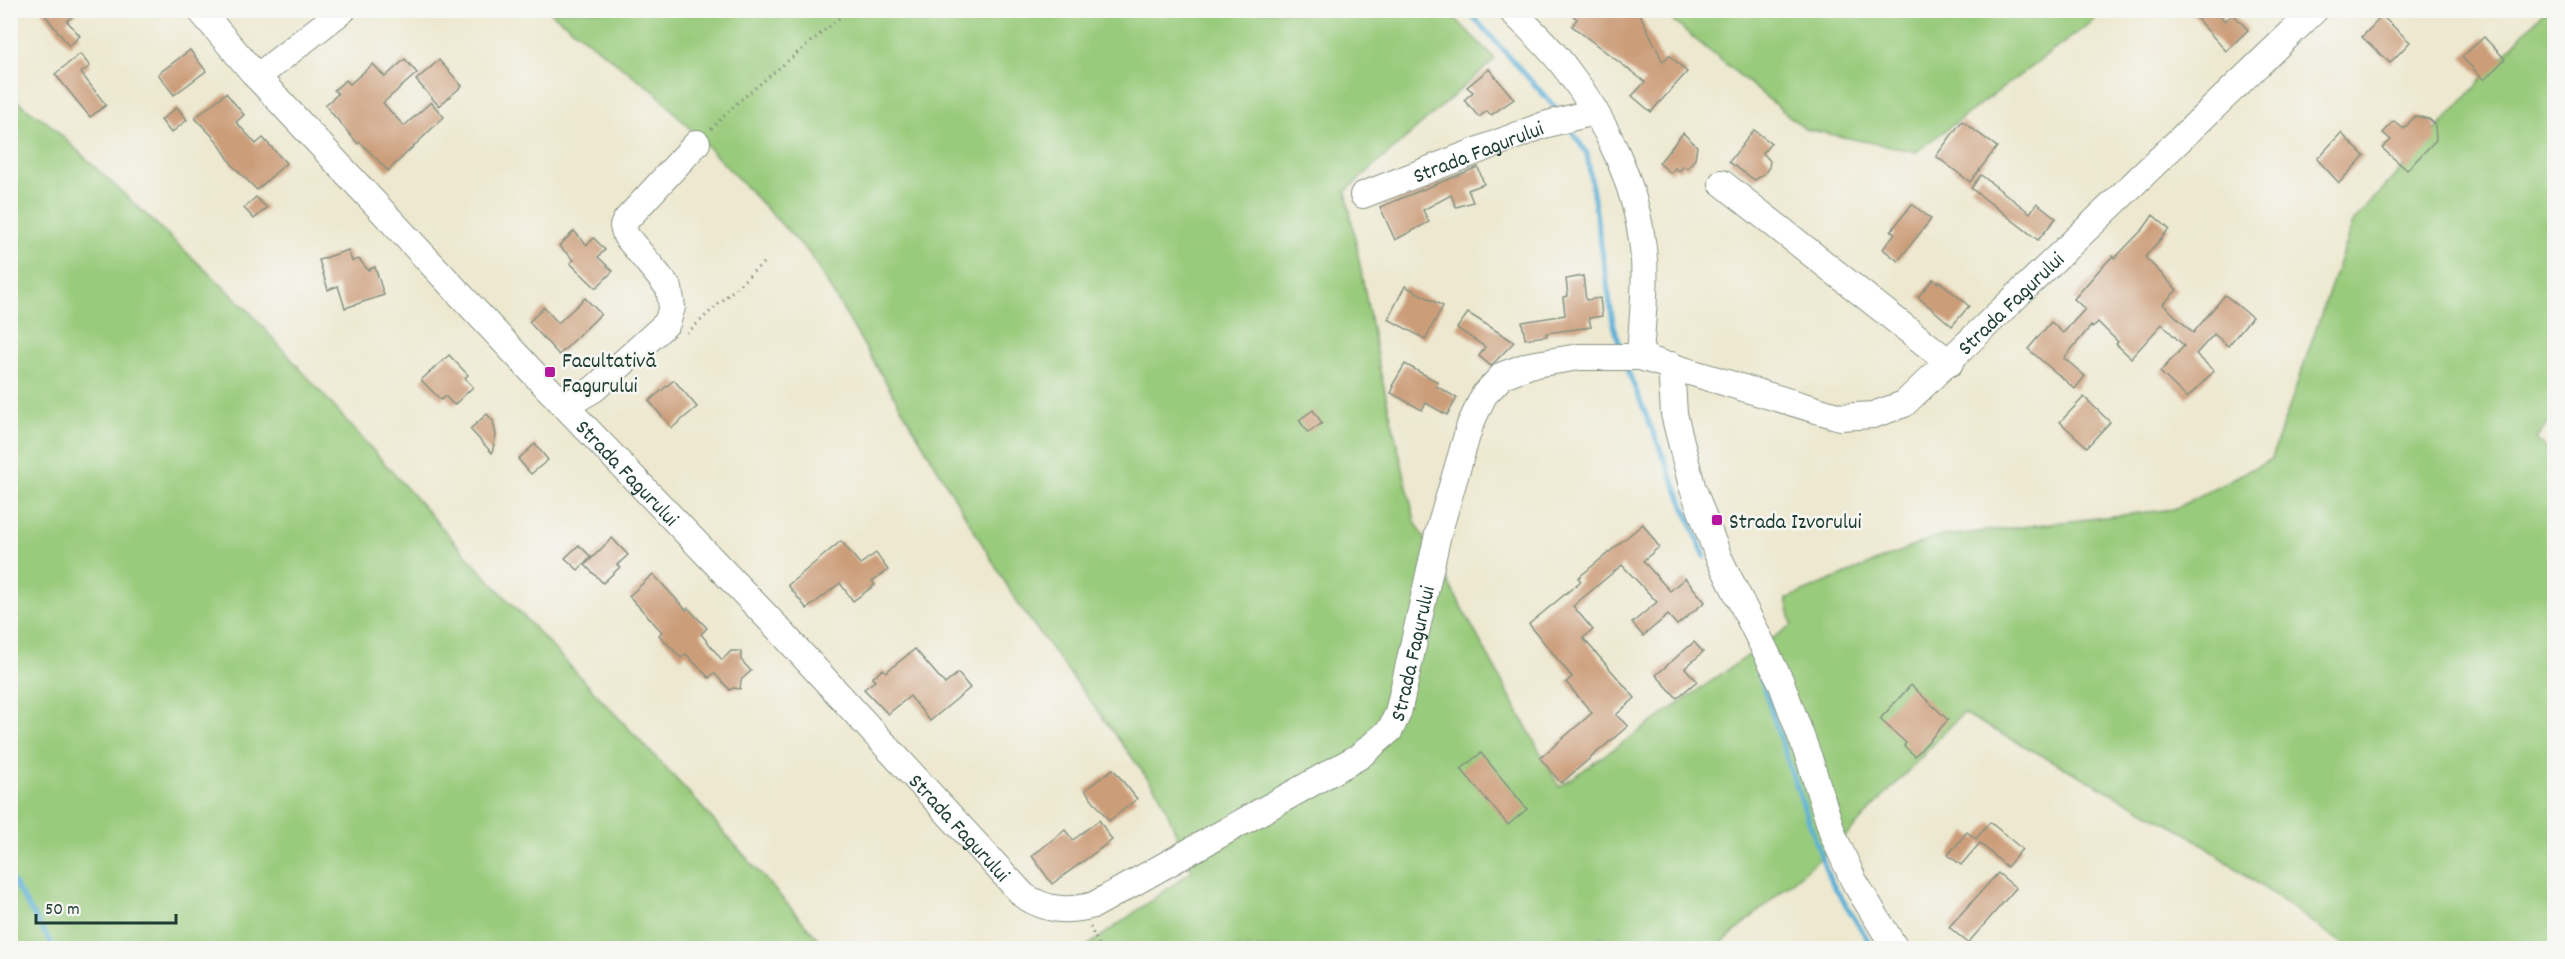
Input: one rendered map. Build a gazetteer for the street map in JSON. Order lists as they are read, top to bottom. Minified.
{"streets":{"street":["Strada Fagurului"]},"places":{"transit":["Facultativă Fagurului","Strada Izvorului"]},"scale_bar":"50 m"}
